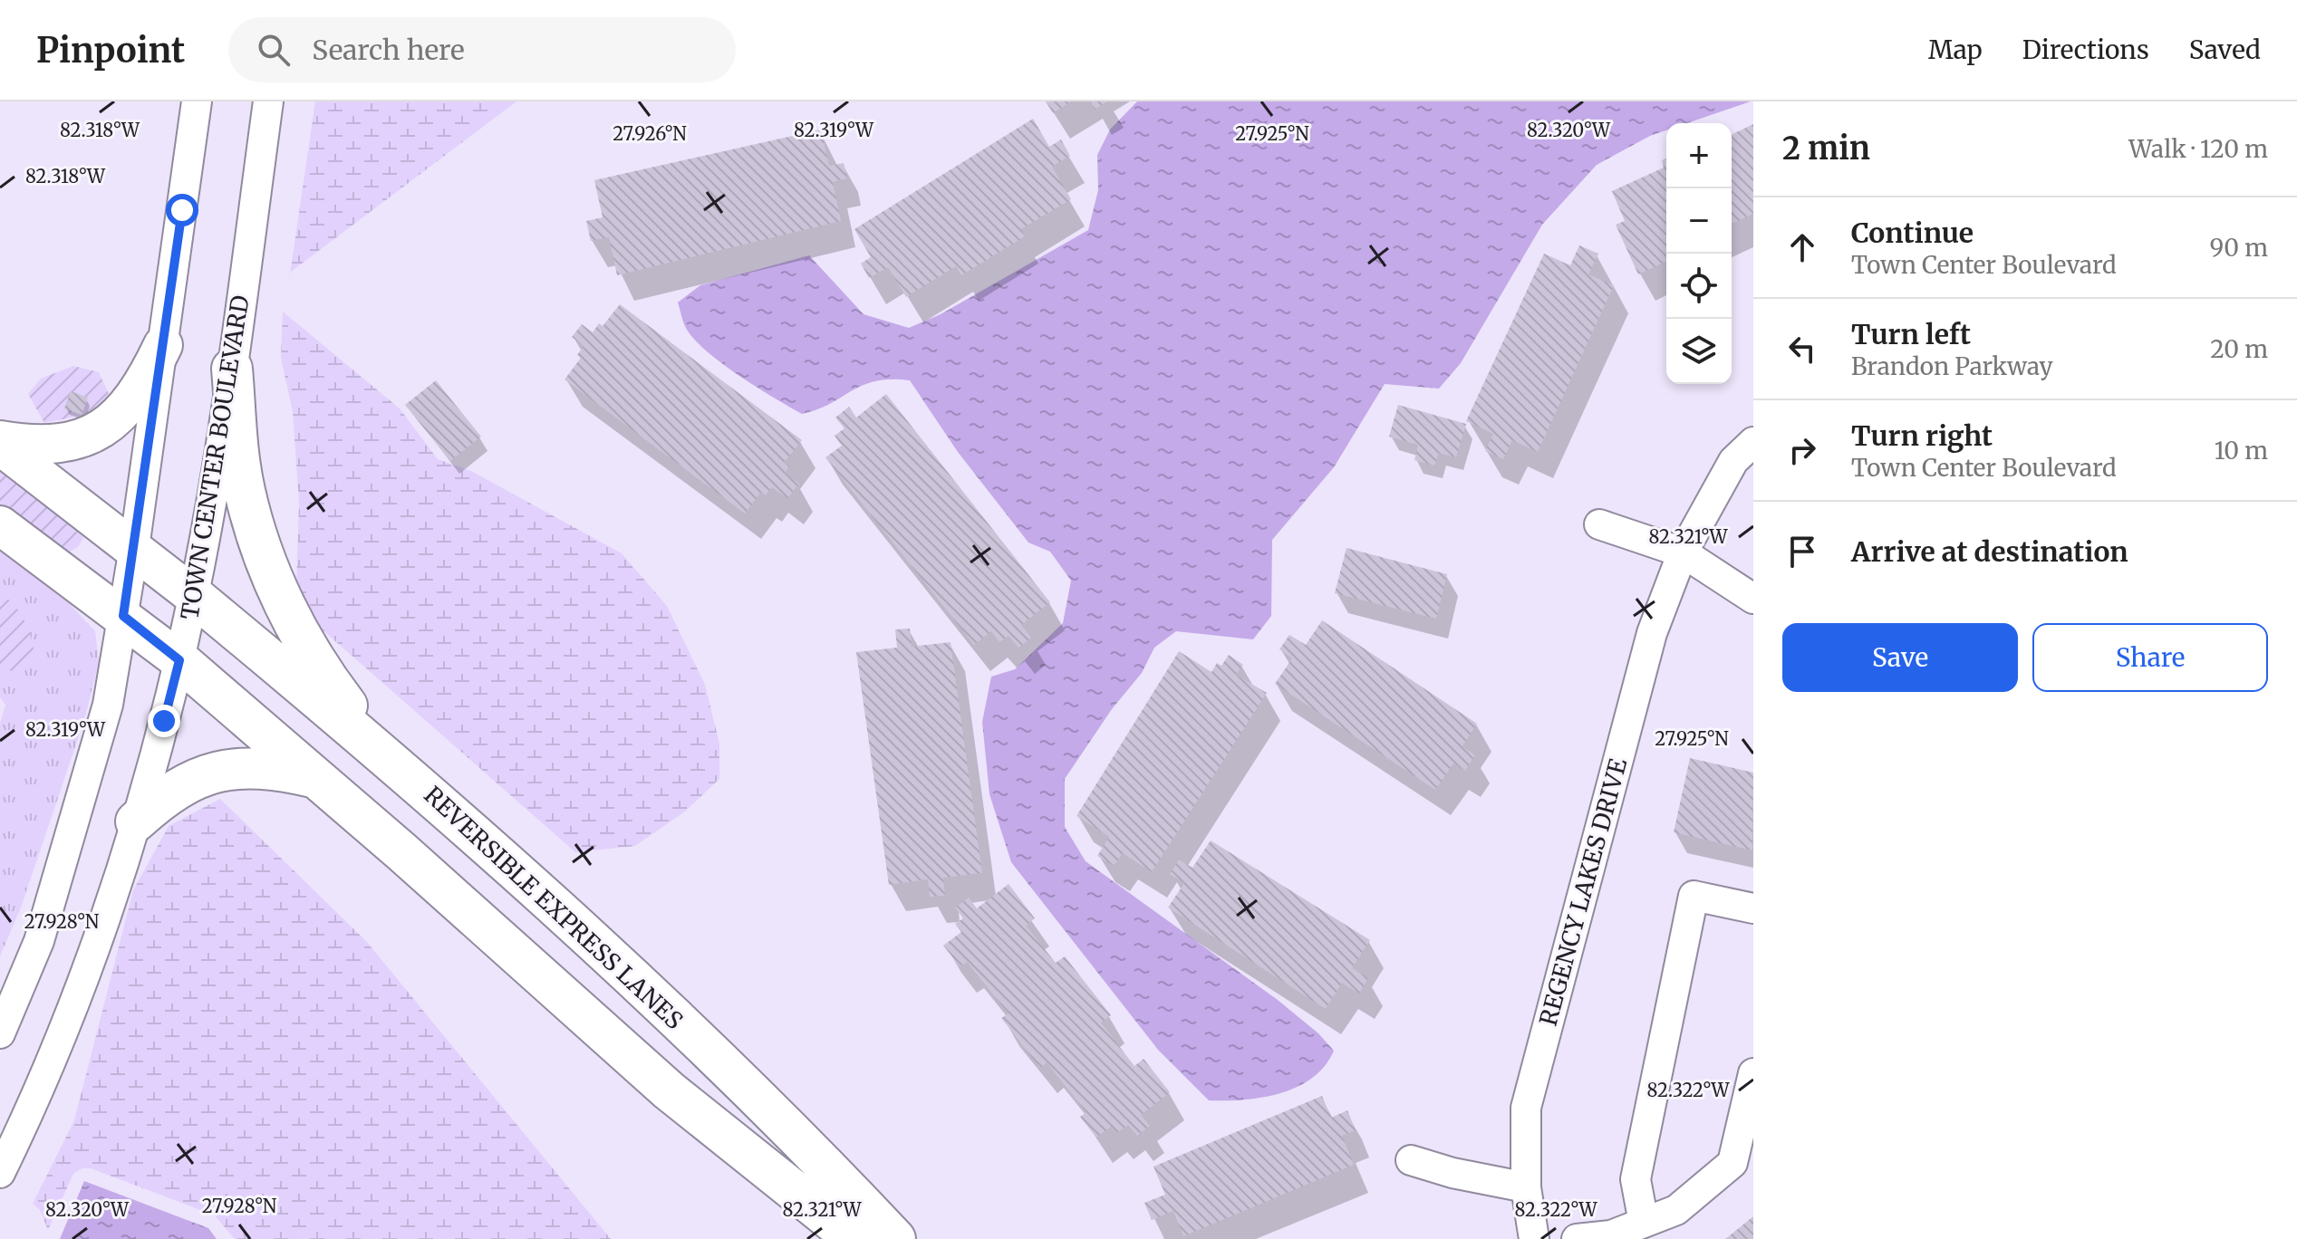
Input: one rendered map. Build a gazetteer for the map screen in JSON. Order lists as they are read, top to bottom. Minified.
{"streets":{"highway":["REVERSIBLE EXPRESS LANES"],"street":["TOWN CENTER BOULEVARD","REGENCY LAKES DRIVE"]},"crossings":[["TOWN CENTER BOULEVARD","REVERSIBLE EXPRESS LANES"]],"page":{"header":"Pinpoint","search":"Search here","nav":["Map","Directions","Saved"],"heading":["2 min","Walk · 120 m"],"map_buttons":["+","−"],"list":[["Continue","Town Center Boulevard","90 m"],["Turn left","Brandon Parkway","20 m"],["Turn right","Town Center Boulevard","10 m"],"Arrive at destination"],"buttons":["Save","Share"]},"coordinates":["82.318°W","82.319°W","82.320°W","27.926°N","27.925°N","82.321°W","27.928°N","82.322°W"]}
